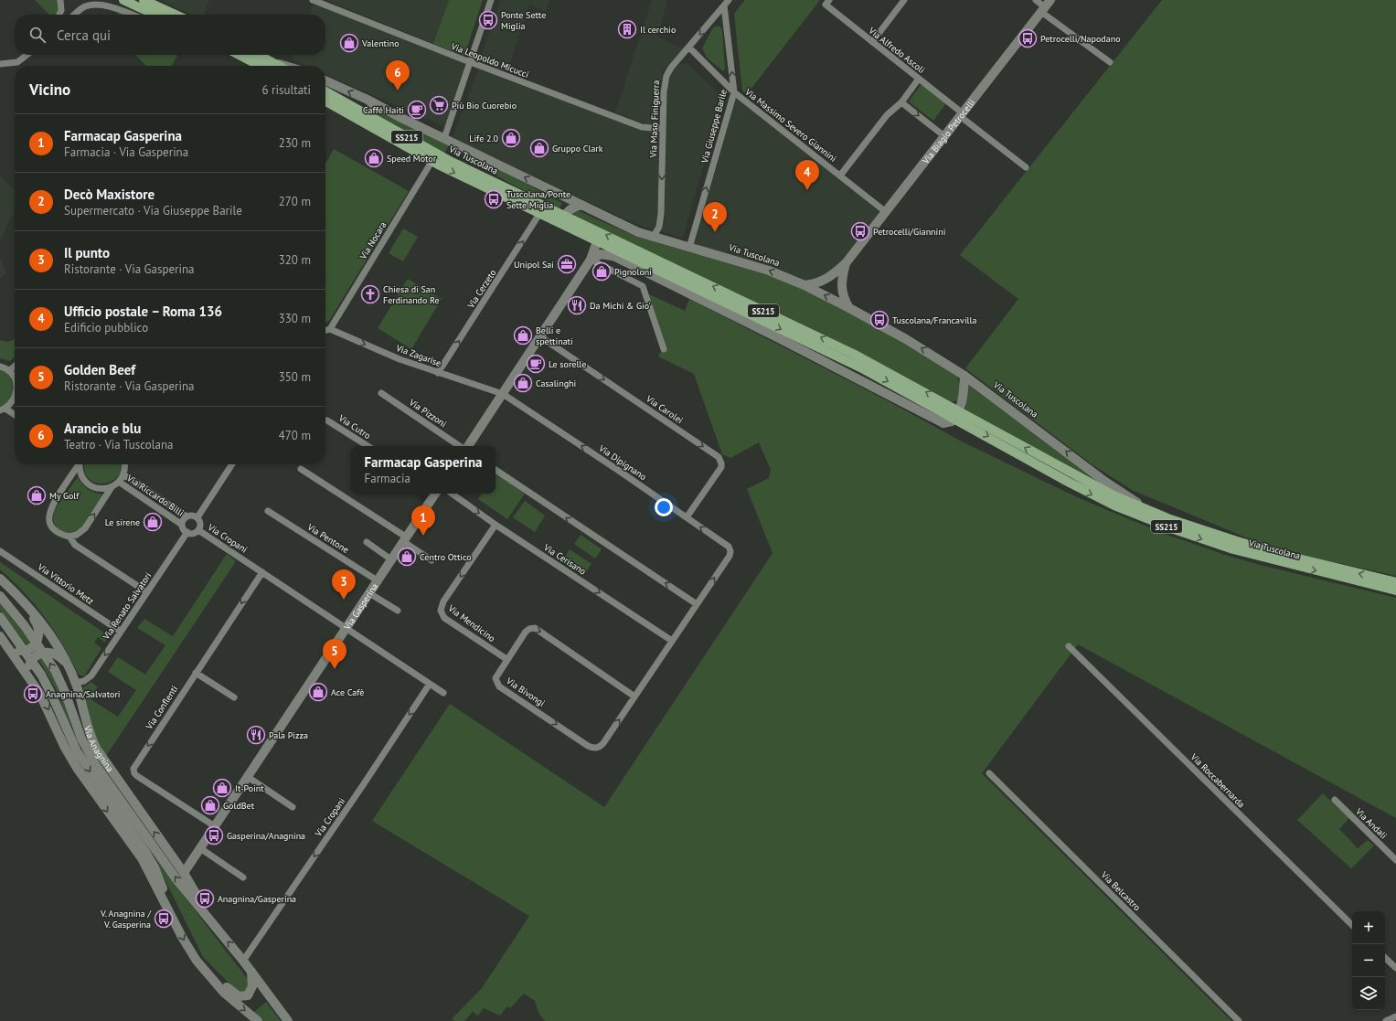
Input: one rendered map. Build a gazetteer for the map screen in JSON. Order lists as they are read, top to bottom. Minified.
{"streets":{"main road":["SS215","Via Tuscolana"],"street":["Via Alfredo Ascoli","Via Leopoldo Micucci","Via Maso Finiguerra","Via Massimo Severo Giannini","Via Giuseppe Barile","Via Biagio Petrocelli","Via Nocara","Via Cerzeto","Via Zagarise","Via Carolei","Via Pizzoni","Via Cutro","Via Dipignano","Via Riccardo Billi","Via Cropani","Via Pentone","Via Cerisano","Via Vittorio Metz","Via Renato Salvatori","Via Gasperina","Via Mendicino","Via Bivongi","Via Conflenti","Via Anagnina","Via Roccabernarda","Via Andali","Via Belcastro"]},"crossings":[["Via Alfredo Ascoli","Via Biagio Petrocelli"],["Via Leopoldo Micucci","Via Maso Finiguerra"],["Via Maso Finiguerra","Via Massimo Severo Giannini"],["Via Maso Finiguerra","Via Giuseppe Barile"],["Via Maso Finiguerra","Via Tuscolana"],["Via Massimo Severo Giannini","Via Giuseppe Barile"],["Via Massimo Severo Giannini","Via Biagio Petrocelli"],["Via Giuseppe Barile","Via Tuscolana"],["Via Biagio Petrocelli","Via Tuscolana"],["Via Tuscolana","Via Nocara"],["Via Tuscolana","Via Cerzeto"],["Via Nocara","Via Zagarise"],["Via Cerzeto","Via Zagarise"],["Via Zagarise","Via Dipignano"],["Via Carolei","Via Dipignano"],["Via Dipignano","Via Bivongi"],["Via Riccardo Billi","Via Cropani"],["Via Riccardo Billi","Via Renato Salvatori"],["Via Cropani","Via Renato Salvatori"],["Via Cropani","Via Gasperina"],["Via Cropani","Via Conflenti"],["Via Cropani","Via Anagnina"],["Via Pentone","Via Gasperina"],["Via Cerisano","Via Mendicino"],["Via Cerisano","Via Bivongi"],["Via Vittorio Metz","Via Renato Salvatori"],["Via Renato Salvatori","Via Anagnina"],["Via Gasperina","Via Conflenti"],["Via Gasperina","Via Anagnina"],["Via Mendicino","Via Bivongi"]],"one_way":["Via Maso Finiguerra","Via Giuseppe Barile","Via Cerzeto","Via Zagarise","Via Carolei","Via Dipignano","Via Cropani","Via Renato Salvatori"],"places":{"bus stop":["Ponte Sette Miglia","Petrocelli/Napodano","Tuscolana/Ponte Sette Miglia","Petrocelli/Giannini","Tuscolana/Francavilla","Anagnina/Salvatori","Gasperina/Anagnina","Anagnina/Gasperina","V. Anagnina / V. Gasperina"],"building":["Il cerchio"],"shop":["Valentino","Life 2.0","Gruppo Clark","Speed Motor","Pignoloni","Belli e spettinati","Casalinghi","My Golf","Le sirene","Centro Ottico","Ace Cafè","It-Point","GoldBet"],"supermarket":["Più Bio Cuorebio"],"cafe":["Caffé Haiti","Le sorelle"],"office":["Unipol Sai"],"church":["Chiesa di San Ferdinando Re"],"restaurant":["Da Michi & Gio'","Pala Pizza"]},"page":{"search":"Cerca qui","pins":["6","4","2","1","3","5"],"heading":["Vicino","6 risultati"],"list":[{"mark":"1","name":"Farmacap Gasperina","note":"Farmacia · Via Gasperina","value":"230 m"},{"mark":"2","name":"Decò Maxistore","note":"Supermercato · Via Giuseppe Barile","value":"270 m"},{"mark":"3","name":"Il punto","note":"Ristorante · Via Gasperina","value":"320 m"},{"mark":"4","name":"Ufficio postale – Roma 136","note":"Edificio pubblico","value":"330 m"},{"mark":"5","name":"Golden Beef","note":"Ristorante · Via Gasperina","value":"350 m"},{"mark":"6","name":"Arancio e blu","note":"Teatro · Via Tuscolana","value":"470 m"}],"popup":["Farmacap Gasperina","Farmacia"],"map_buttons":["+","−"]}}
